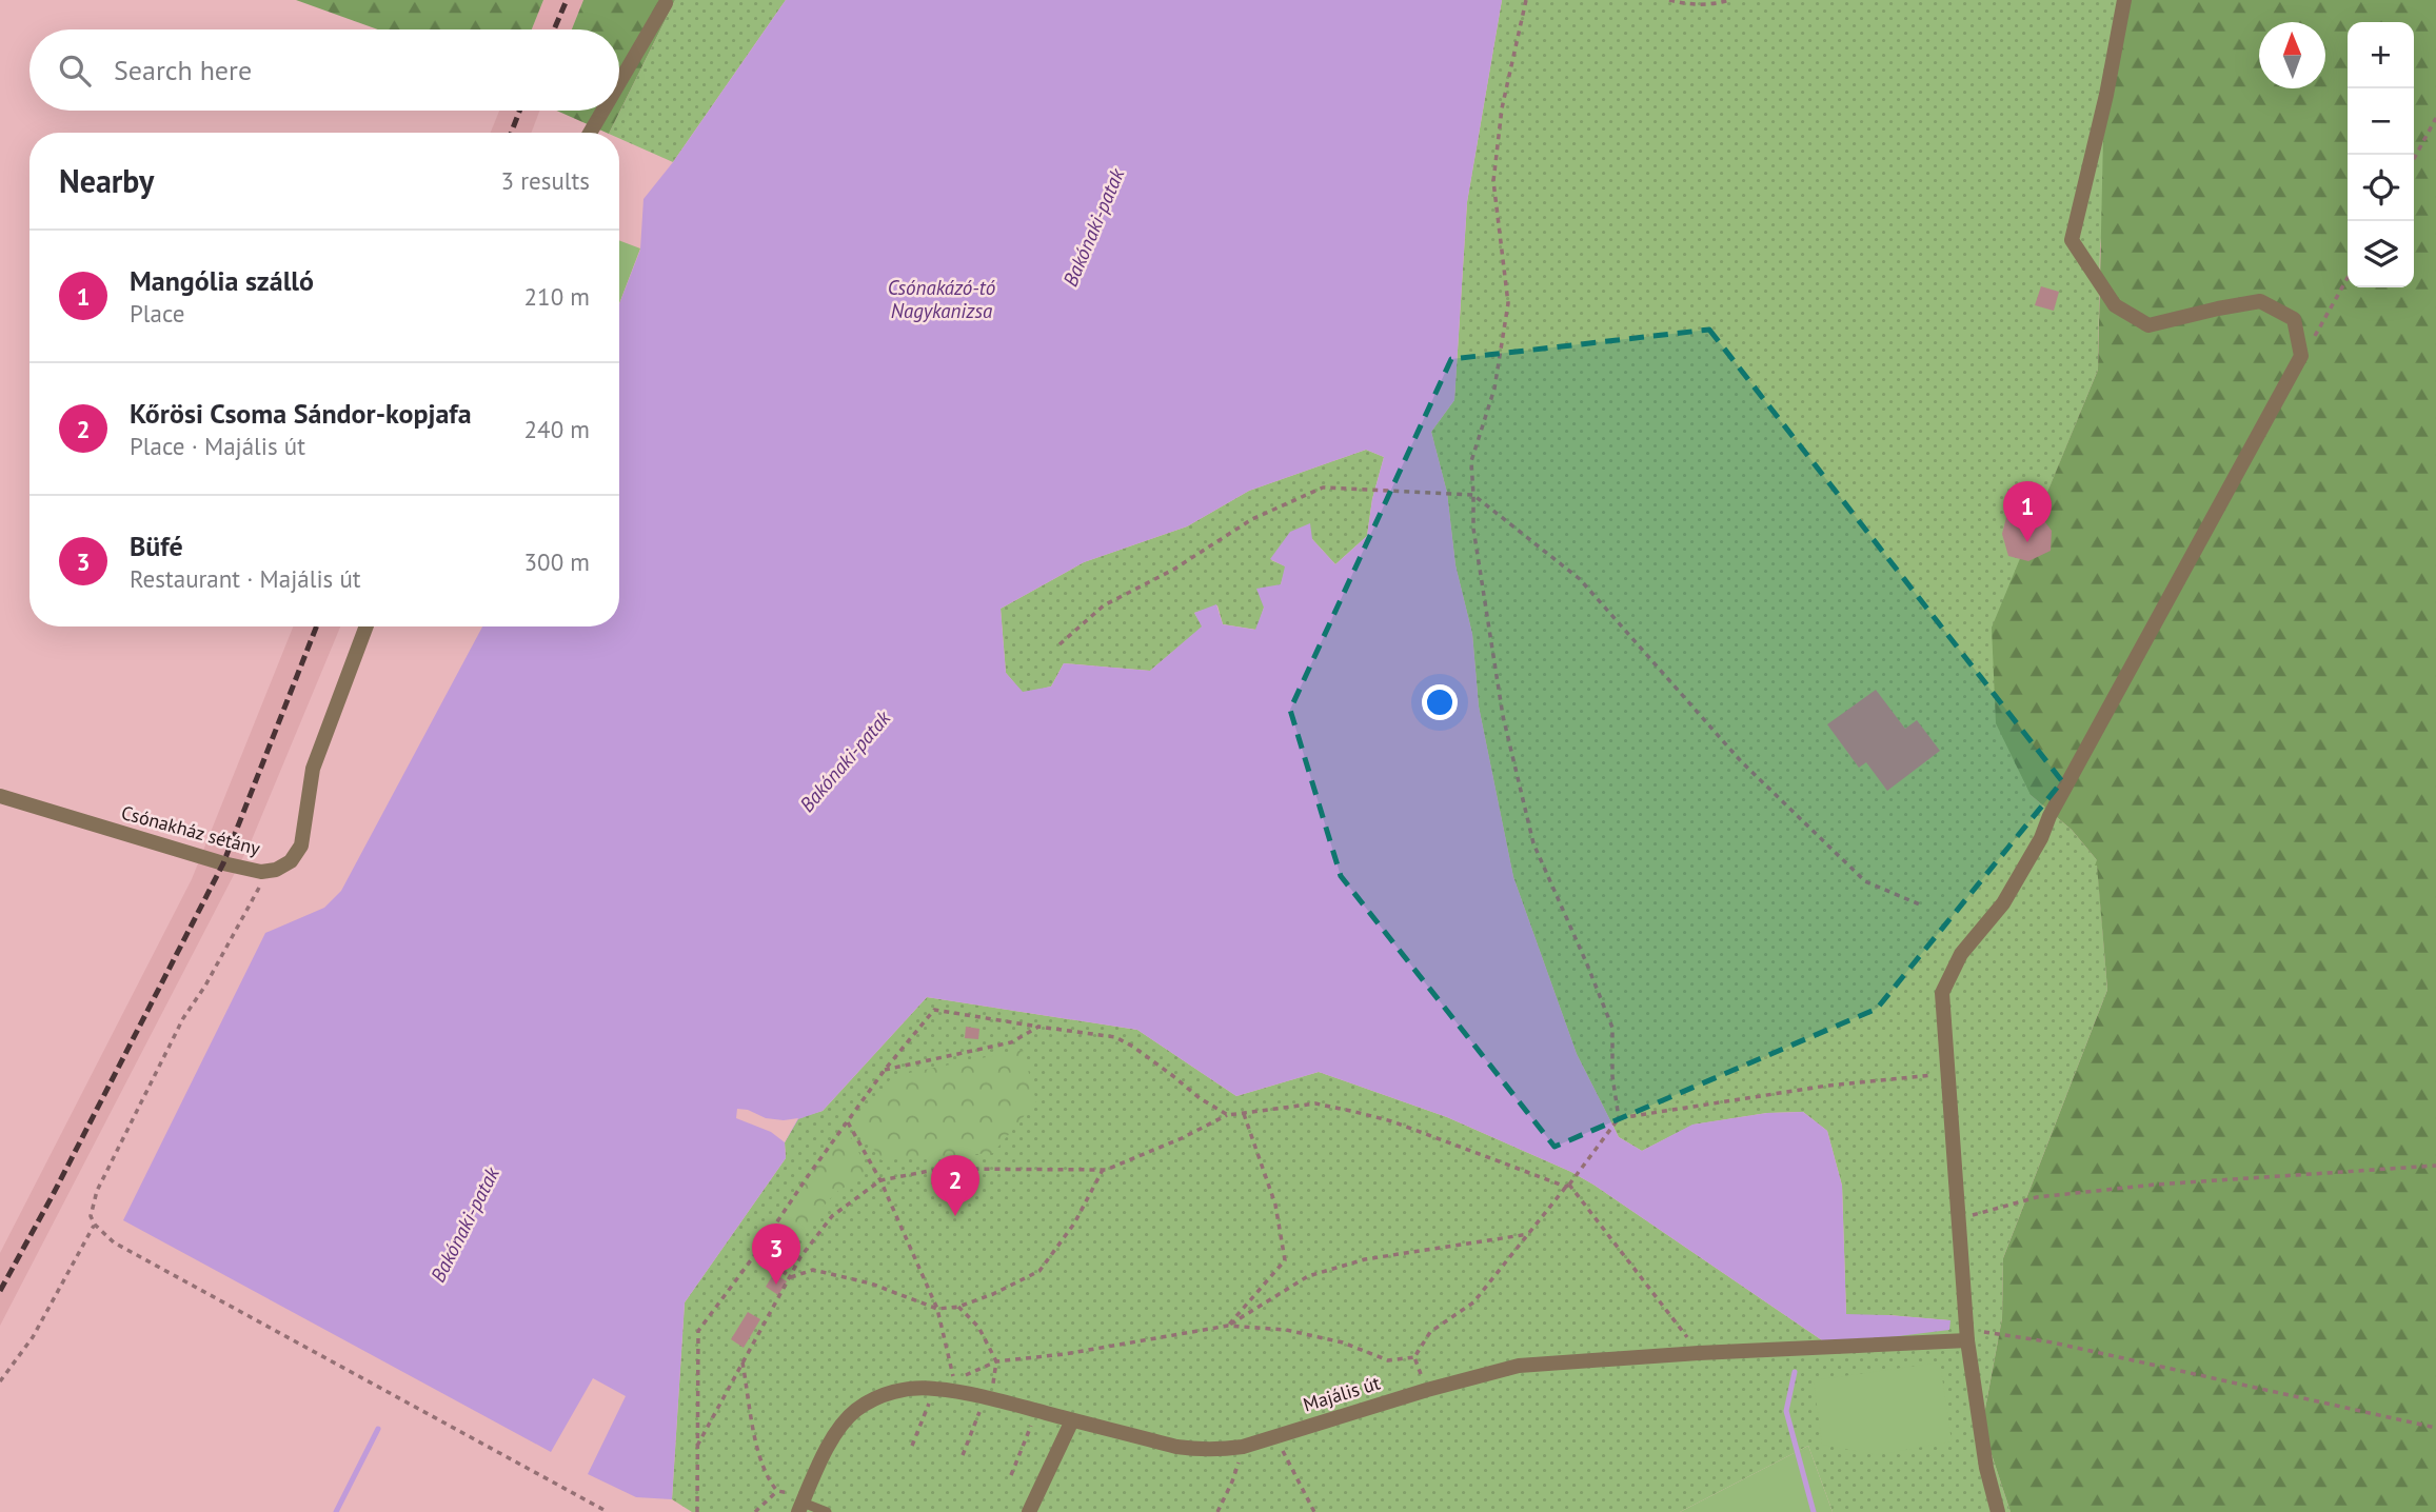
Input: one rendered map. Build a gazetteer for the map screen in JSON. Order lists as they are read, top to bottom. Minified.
{"streets":{"street":["Csónakház sétány","Majális út"]},"water":["Bakónaki-patak","Csónakázó-tó Nagykanizsa"],"north":"top","page":{"map_buttons":["+","−"],"search":"Search here","heading":["Nearby","3 results"],"list":[{"mark":"1","name":"Mangólia szálló","note":"Place","value":"210 m"},{"mark":"2","name":"Kőrösi Csoma Sándor-kopjafa","note":"Place · Majális út","value":"240 m"},{"mark":"3","name":"Büfé","note":"Restaurant · Majális út","value":"300 m"}],"pins":["1","2","3"]}}
